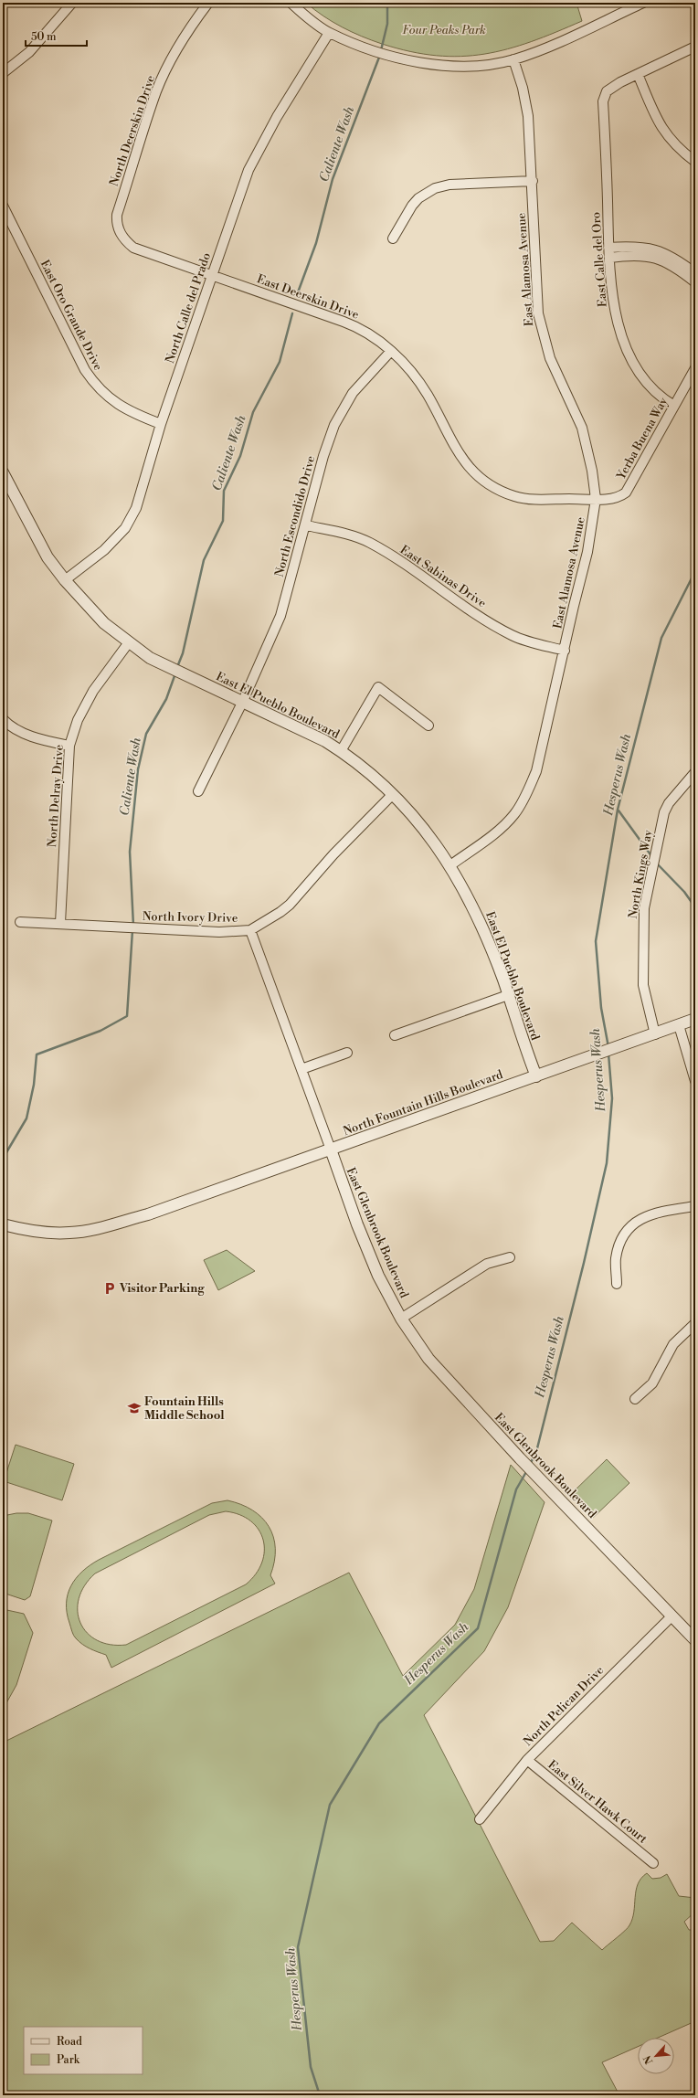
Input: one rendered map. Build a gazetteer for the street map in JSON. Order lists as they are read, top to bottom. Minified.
{"streets":{"street":["North Deerskin Drive","East Calle del Oro","East Alamosa Avenue","East Deerskin Drive","North Calle del Prado","East Oro Grande Drive","Yerba Buena Way","North Escondido Drive","East Sabinas Drive","East El Pueblo Boulevard","North Delray Drive","North Kings Way","North Ivory Drive","North Fountain Hills Boulevard","East Glenbrook Boulevard","North Pelican Drive","East Silver Hawk Court"]},"crossings":[["North Deerskin Drive","East Deerskin Drive"],["East Calle del Oro","Yerba Buena Way"],["East Alamosa Avenue","East Deerskin Drive"],["East Alamosa Avenue","Yerba Buena Way"],["East Alamosa Avenue","East Sabinas Drive"],["East Alamosa Avenue","East El Pueblo Boulevard"],["East Deerskin Drive","North Calle del Prado"],["East Deerskin Drive","Yerba Buena Way"],["East Deerskin Drive","North Escondido Drive"],["North Calle del Prado","East Oro Grande Drive"],["North Calle del Prado","East El Pueblo Boulevard"],["North Escondido Drive","East Sabinas Drive"],["North Escondido Drive","East El Pueblo Boulevard"],["East El Pueblo Boulevard","North Delray Drive"],["East El Pueblo Boulevard","North Ivory Drive"],["East El Pueblo Boulevard","North Fountain Hills Boulevard"],["North Delray Drive","North Ivory Drive"],["North Kings Way","North Fountain Hills Boulevard"],["North Ivory Drive","East Glenbrook Boulevard"],["North Fountain Hills Boulevard","East Glenbrook Boulevard"],["East Glenbrook Boulevard","North Pelican Drive"],["North Pelican Drive","East Silver Hawk Court"]],"water":["Caliente Wash","Hesperus Wash"],"parks":["Four Peaks Park"],"places":{"parking":["Visitor Parking"],"school or university":["Fountain Hills Middle School"]},"legend":["Road","Park"],"scale_bar":"50 m","north":"bottom left"}
